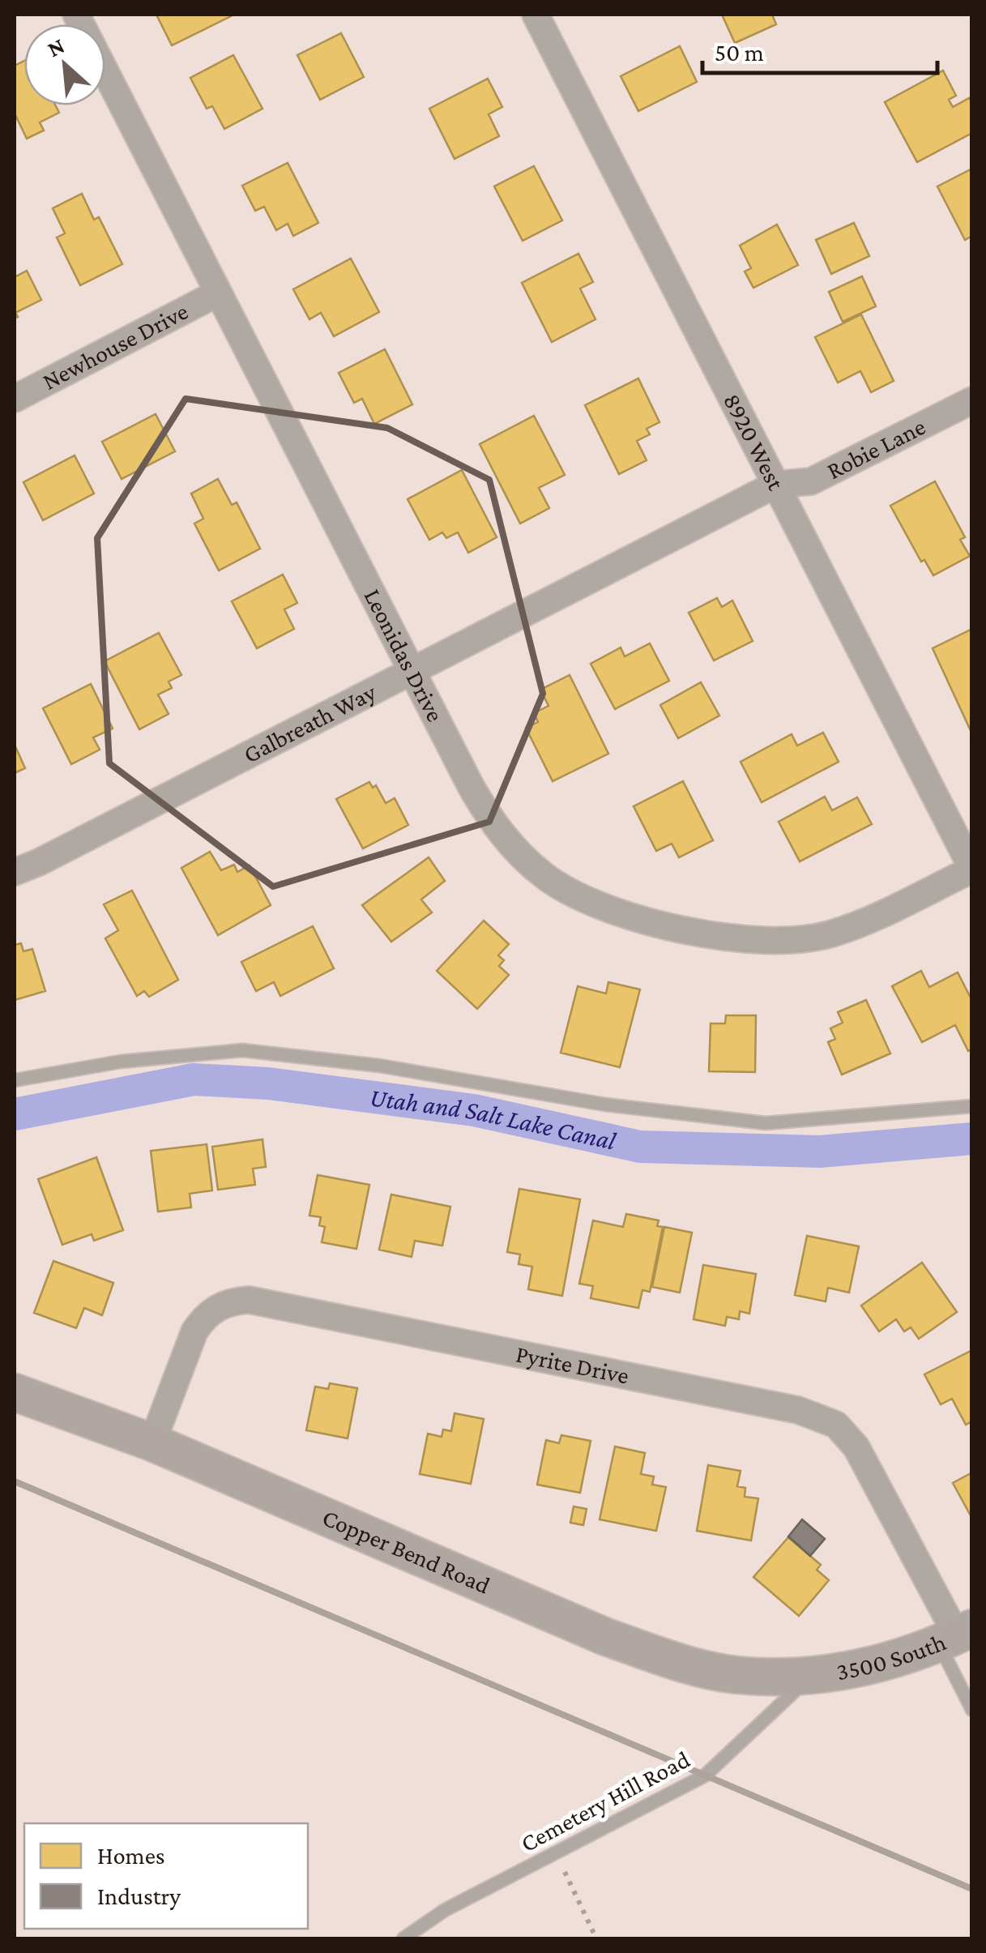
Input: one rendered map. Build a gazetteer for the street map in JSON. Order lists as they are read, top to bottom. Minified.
{"streets":{"street":["Newhouse Drive","8920 West","Robie Lane","Leonidas Drive","Galbreath Way","Pyrite Drive","Copper Bend Road","3500 South"],"lane":["Cemetery Hill Road"]},"crossings":[["Newhouse Drive","Leonidas Drive"],["8920 West","Robie Lane"],["8920 West","Leonidas Drive"],["8920 West","Galbreath Way"],["Robie Lane","Galbreath Way"],["Leonidas Drive","Galbreath Way"],["Pyrite Drive","Copper Bend Road"],["Pyrite Drive","3500 South"],["Copper Bend Road","3500 South"],["Copper Bend Road","Cemetery Hill Road"],["3500 South","Cemetery Hill Road"]],"water":["Utah and Salt Lake Canal"],"legend":["Homes","Industry"],"scale_bar":"50 m","north":"top left"}
